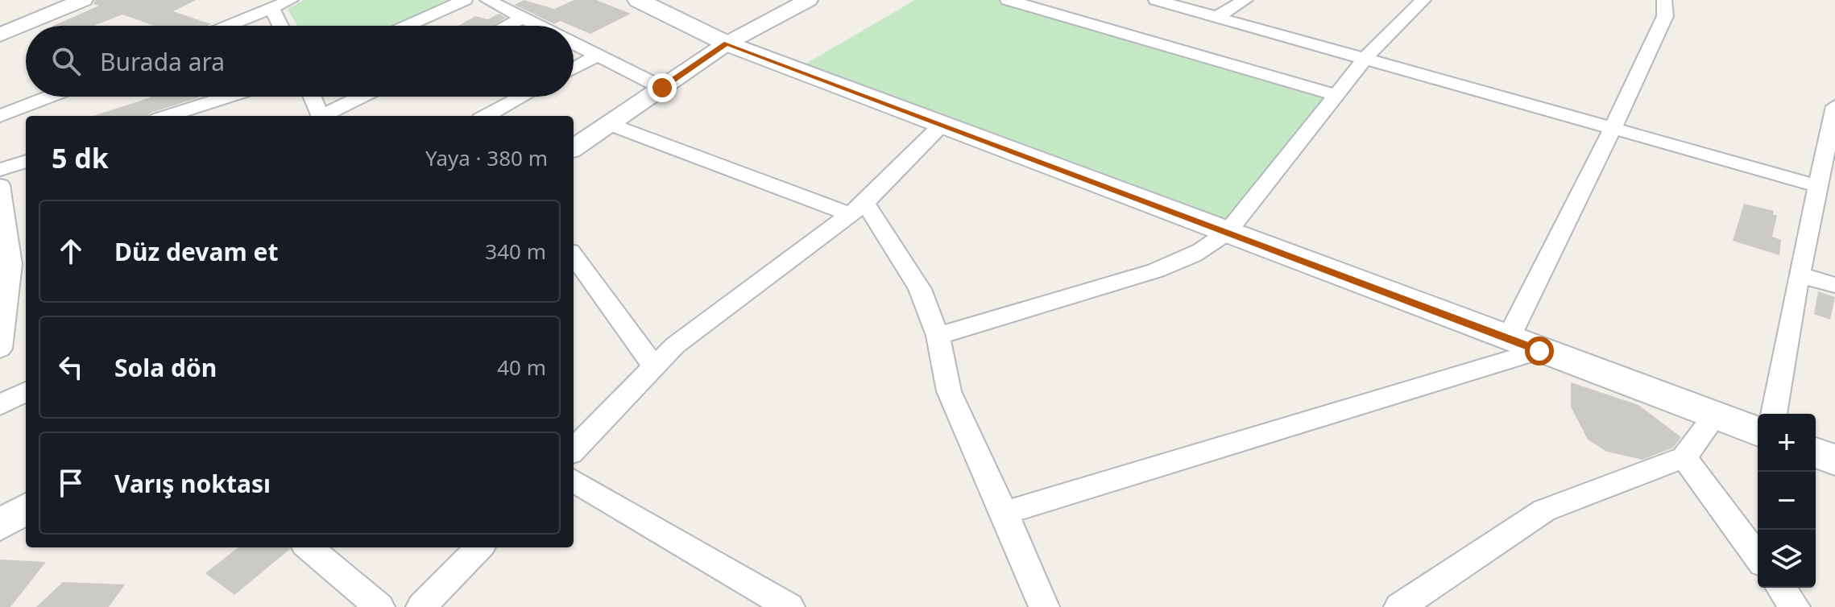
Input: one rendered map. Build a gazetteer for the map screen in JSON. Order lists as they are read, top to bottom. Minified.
{"page":{"search":"Burada ara","heading":["5 dk","Yaya · 380 m"],"list":[["Düz devam et","340 m"],["Sola dön","40 m"],"Varış noktası"],"map_buttons":["+","−"]}}
